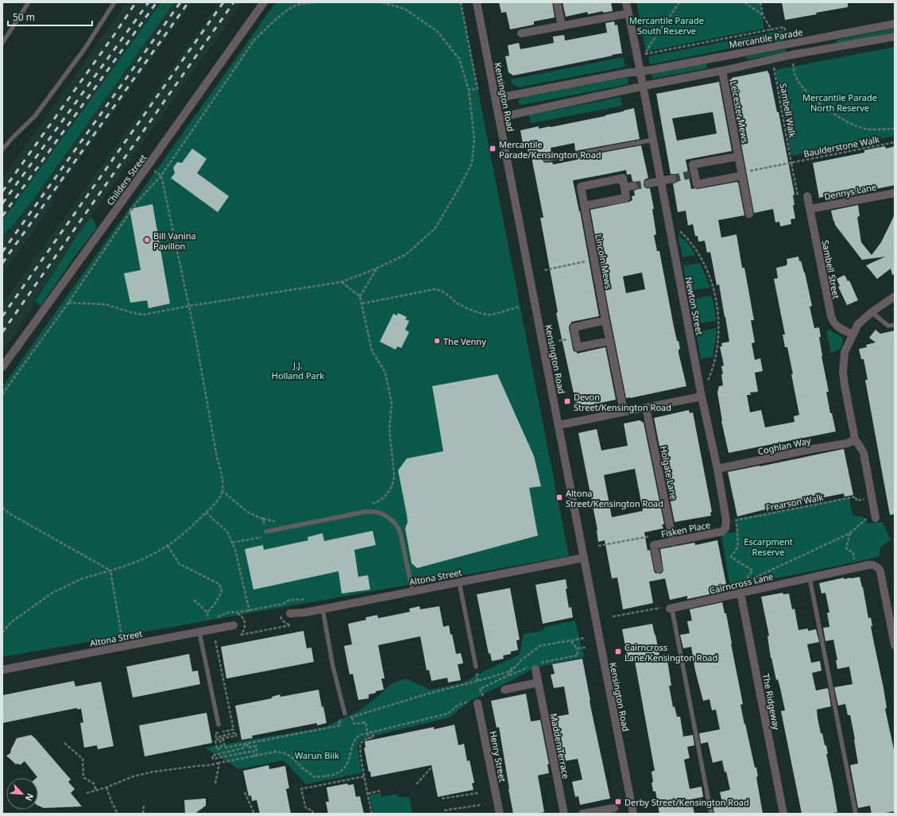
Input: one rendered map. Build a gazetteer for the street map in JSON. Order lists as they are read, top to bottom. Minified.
{"streets":{"street":["Mercantile Parade","Kensington Road","Leicester Mews","Childers Street","Dennys Lane","Lincoln Mews","Sambell Street","Newton Street","Coghlan Way","Holgate Lane","Fisken Place","Altona Street","Cairncross Lane","The Ridgeway","Madden Terrace","Henry Street"],"path":["Sambell Walk","Baulderstone Walk","Frearson Walk"]},"crossings":[["Mercantile Parade","Kensington Road"],["Kensington Road","Altona Street"],["Sambell Walk","Baulderstone Walk"],["Dennys Lane","Sambell Street"],["Newton Street","Coghlan Way"],["Newton Street","Frearson Walk"],["Newton Street","Fisken Place"],["Holgate Lane","Fisken Place"],["Frearson Walk","Fisken Place"],["Cairncross Lane","The Ridgeway"]],"parks":["Mercantile Parade South Reserve","Mercantile Parade North Reserve","J.J. Holland Park","Escarpment Reserve","Warun Biik"],"places":{"transit":["Mercantile Parade/Kensington Road","Devon Street/Kensington Road","Altona Street/Kensington Road","Cairncross Lane/Kensington Road","Derby Street/Kensington Road"],"other":["Bill Vanina Pavillon","The Venny"]},"scale_bar":"50 m","north":"bottom right"}
